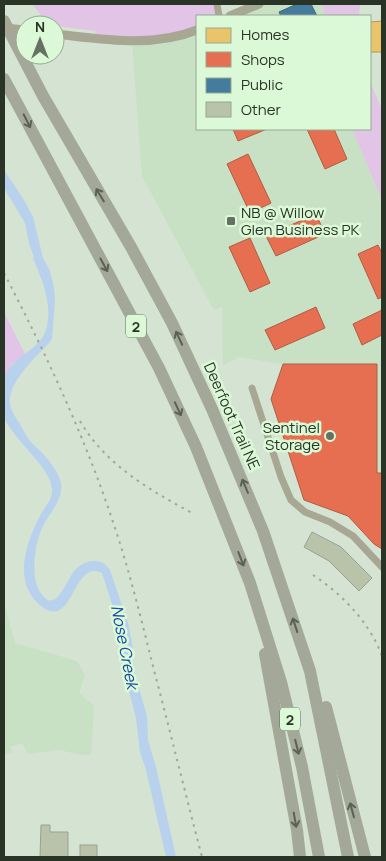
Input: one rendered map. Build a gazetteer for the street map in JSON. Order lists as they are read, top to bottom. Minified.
{"streets":{"highway":["2","Deerfoot Trail NE"]},"water":["Nose Creek"],"places":{"transit":["NB @ Willow Glen Business PK"],"other":["Sentinel Storage"]},"legend":["Homes","Shops","Public","Other"],"north":"top"}
